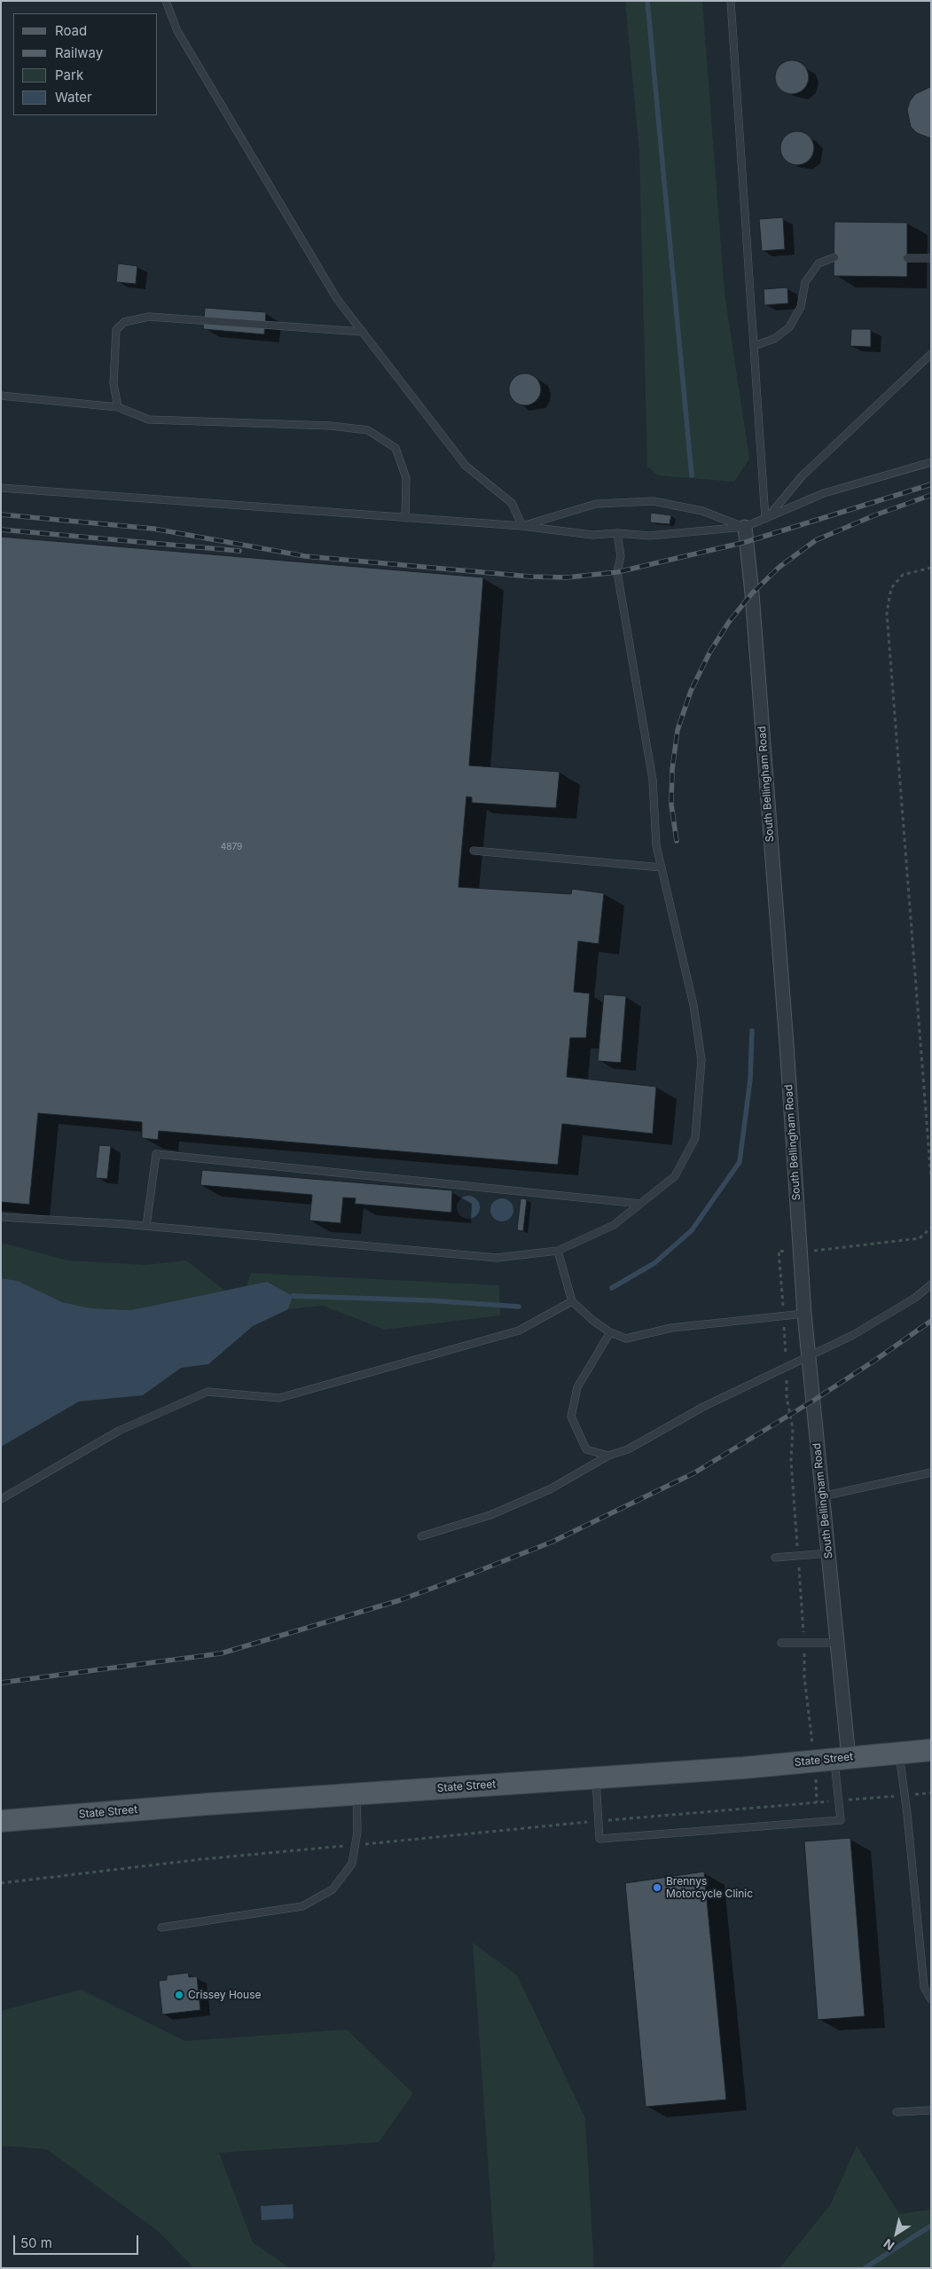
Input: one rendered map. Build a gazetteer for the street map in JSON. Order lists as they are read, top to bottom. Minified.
{"streets":{"main road":["State Street"],"street":["South Bellingham Road"]},"crossings":[["South Bellingham Road","State Street"]],"places":["Brennys Motorcycle Clinic","Crissey House"],"house_numbers":["4879"],"legend":["Road","Railway","Park","Water"],"scale_bar":"50 m","north":"bottom left"}
